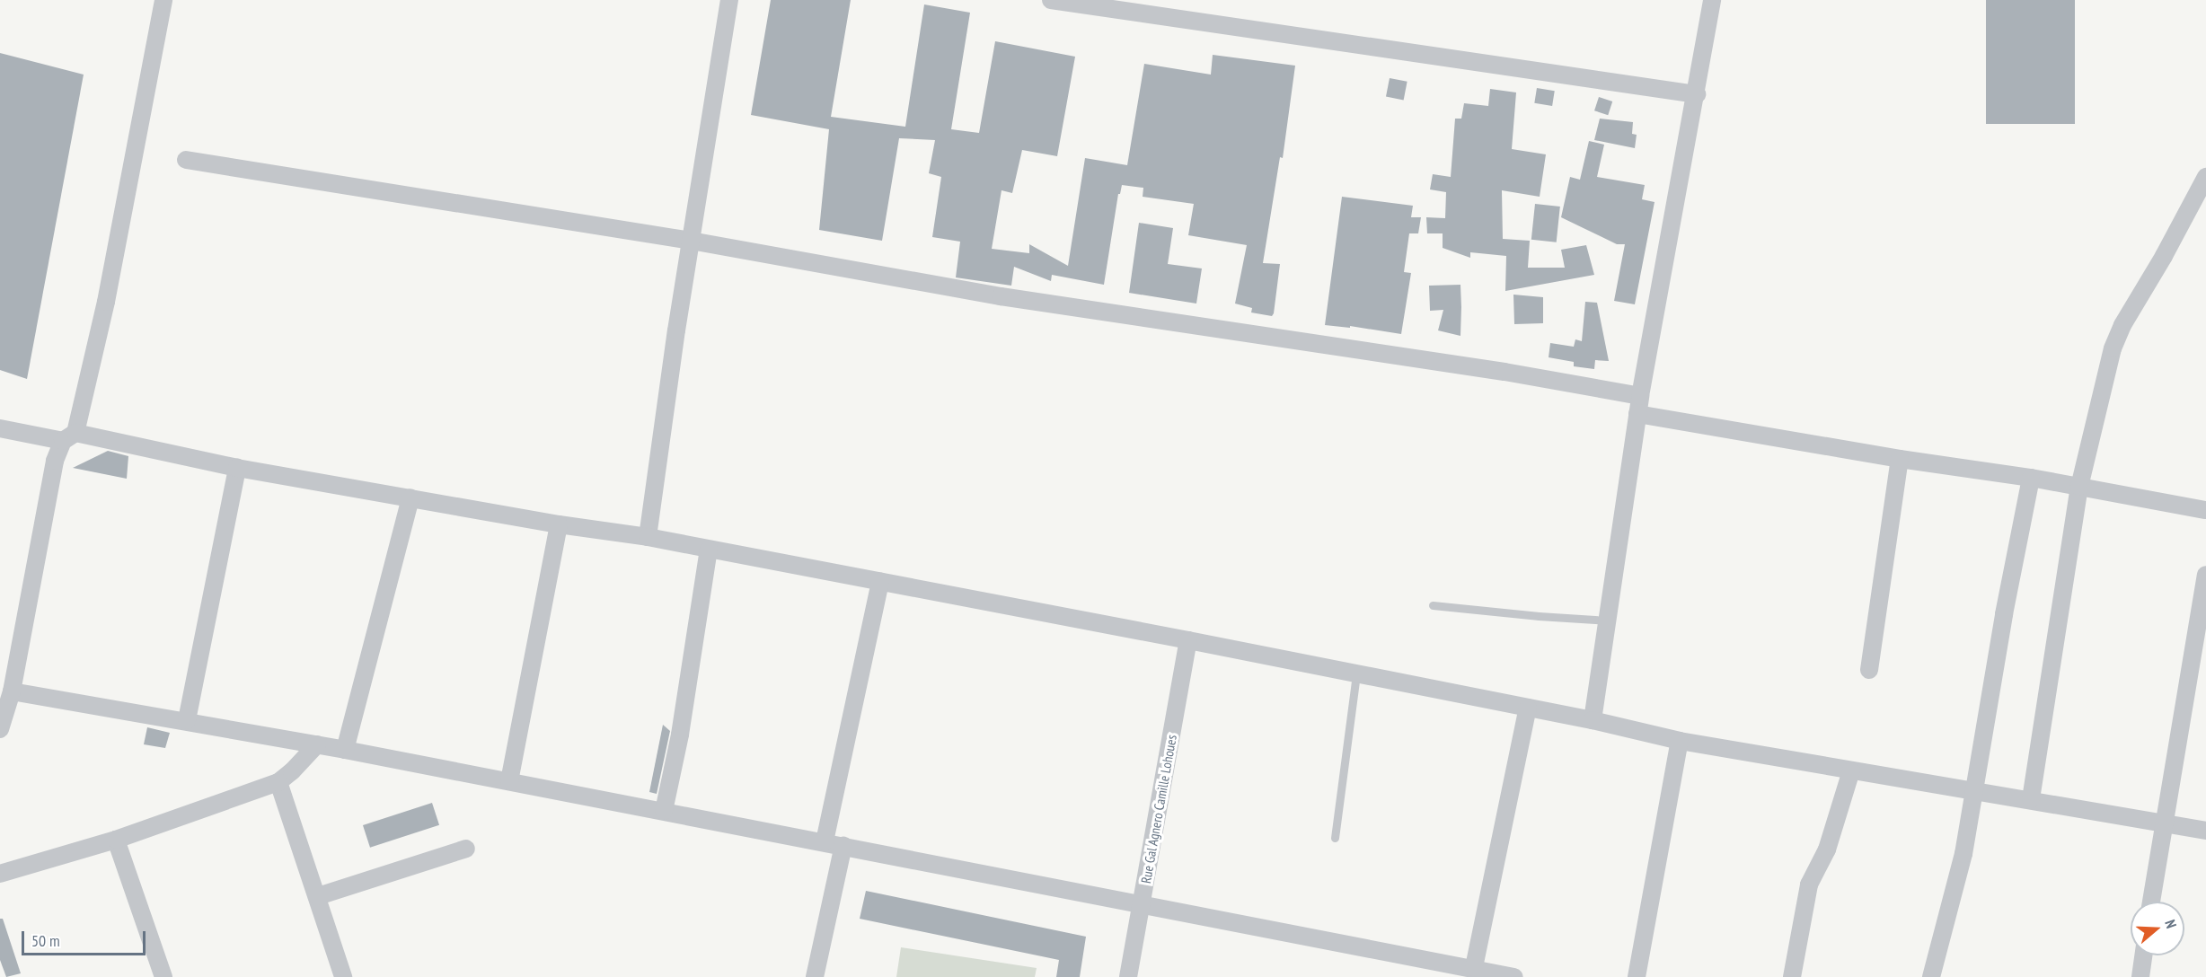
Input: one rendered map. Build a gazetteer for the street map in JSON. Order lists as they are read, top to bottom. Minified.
{"streets":{"street":["Rue Gal Agnero Camille Lohoues"]},"scale_bar":"50 m","north":"right"}
